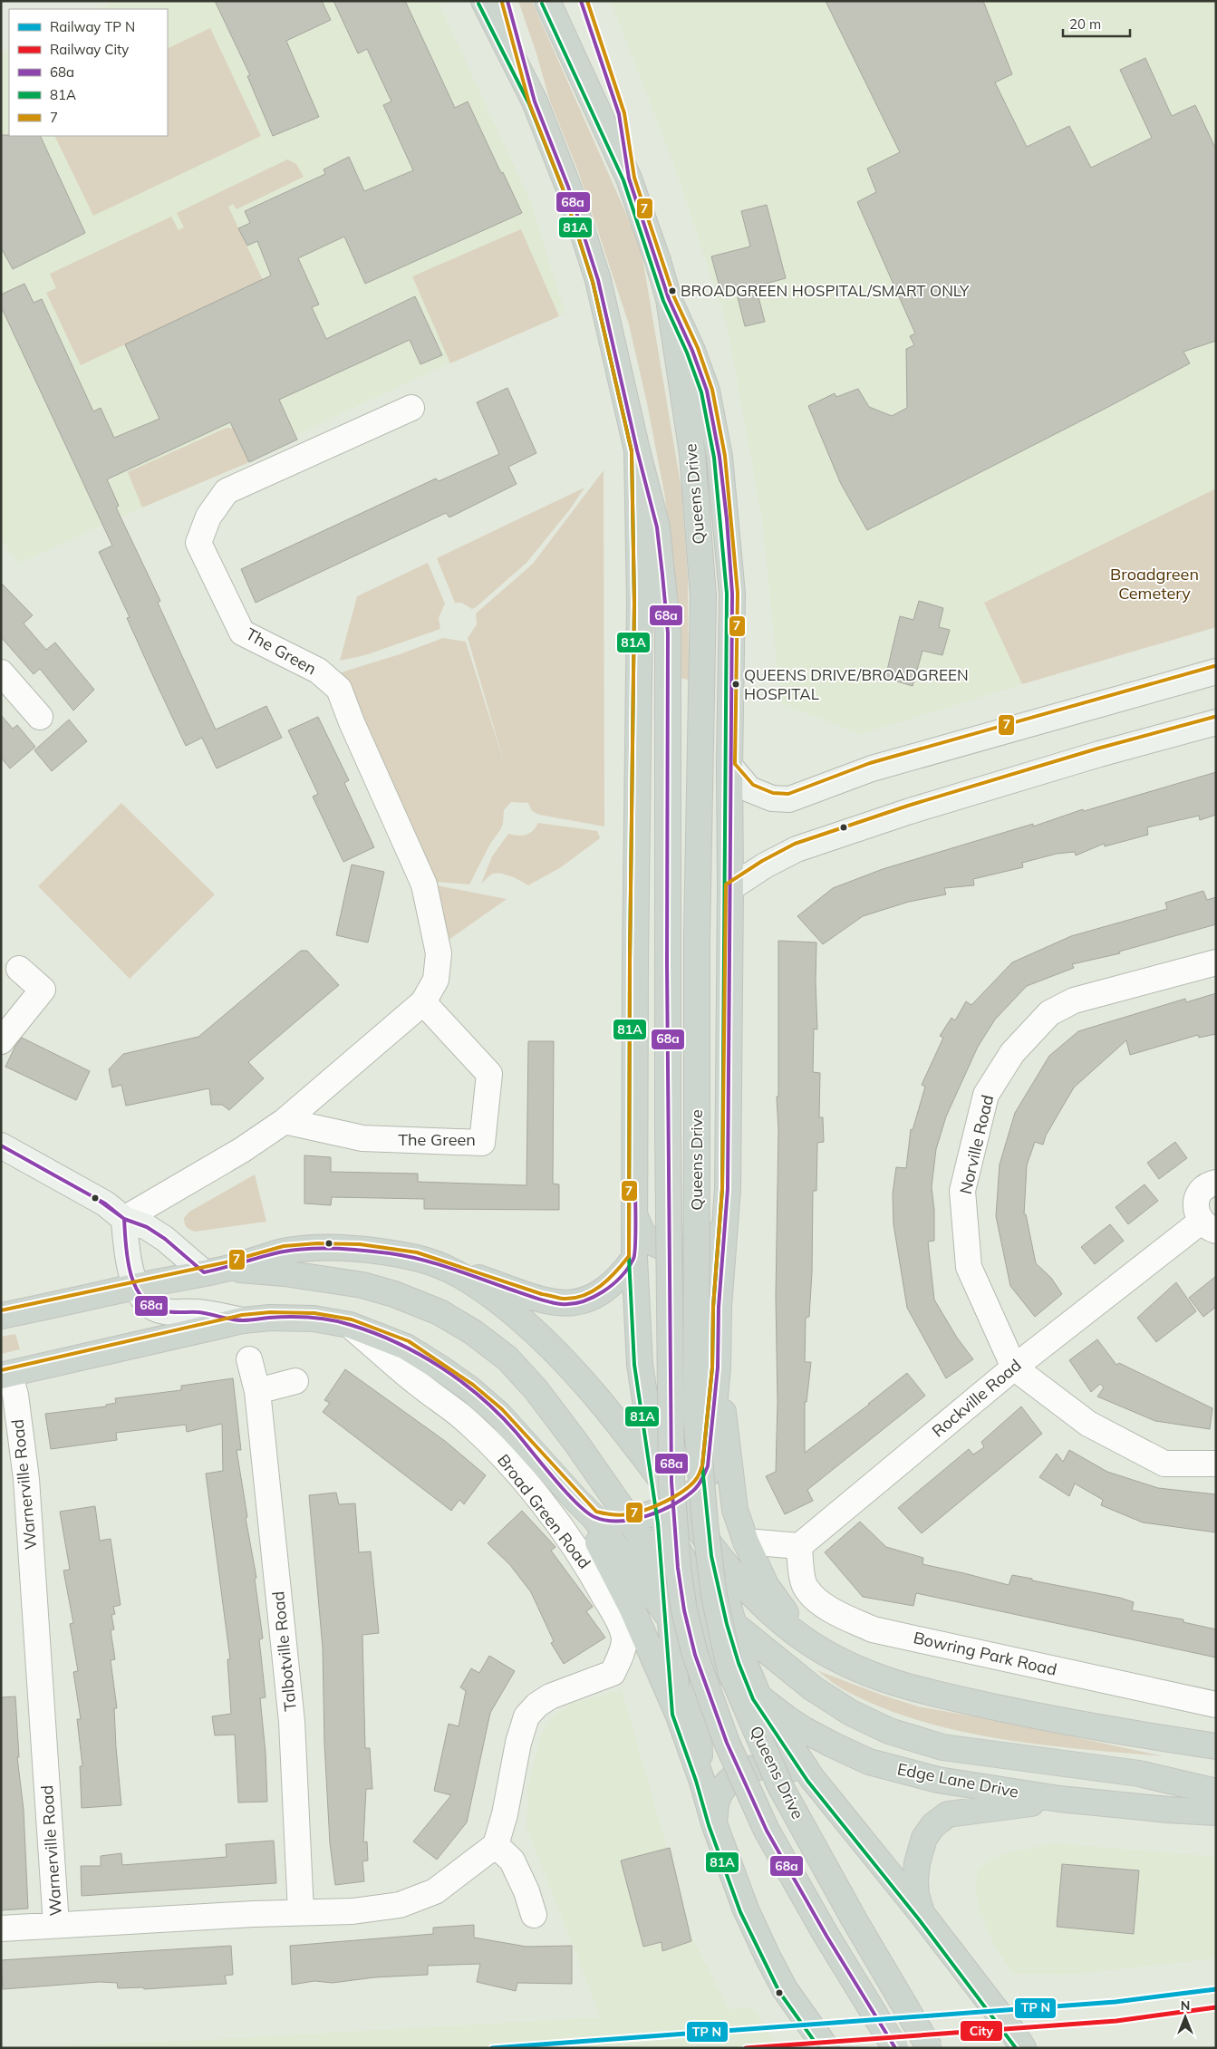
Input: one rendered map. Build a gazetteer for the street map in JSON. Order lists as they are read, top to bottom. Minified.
{"streets":{"highway":["Queens Drive","Edge Lane Drive"],"street":["The Green","Norville Road","Rockville Road","Warnerville Road","Broad Green Road","Talbotville Road","Bowring Park Road"]},"crossings":[["Norville Road","Rockville Road"],["Rockville Road","Bowring Park Road"],["Warnerville Road","Broad Green Road"],["Warnerville Road","Talbotville Road"],["Warnerville Road","Edge Lane Drive"],["Broad Green Road","Edge Lane Drive"]],"parks":["Broadgreen Cemetery"],"places":["BROADGREEN HOSPITAL/SMART ONLY","QUEENS DRIVE/BROADGREEN HOSPITAL"],"lines":["transit line 68a","transit line 7","transit line 81A","rail line City"],"legend":["Railway TP N","Railway City","68a","81A","7"],"scale_bar":"20 m","north":"top"}
